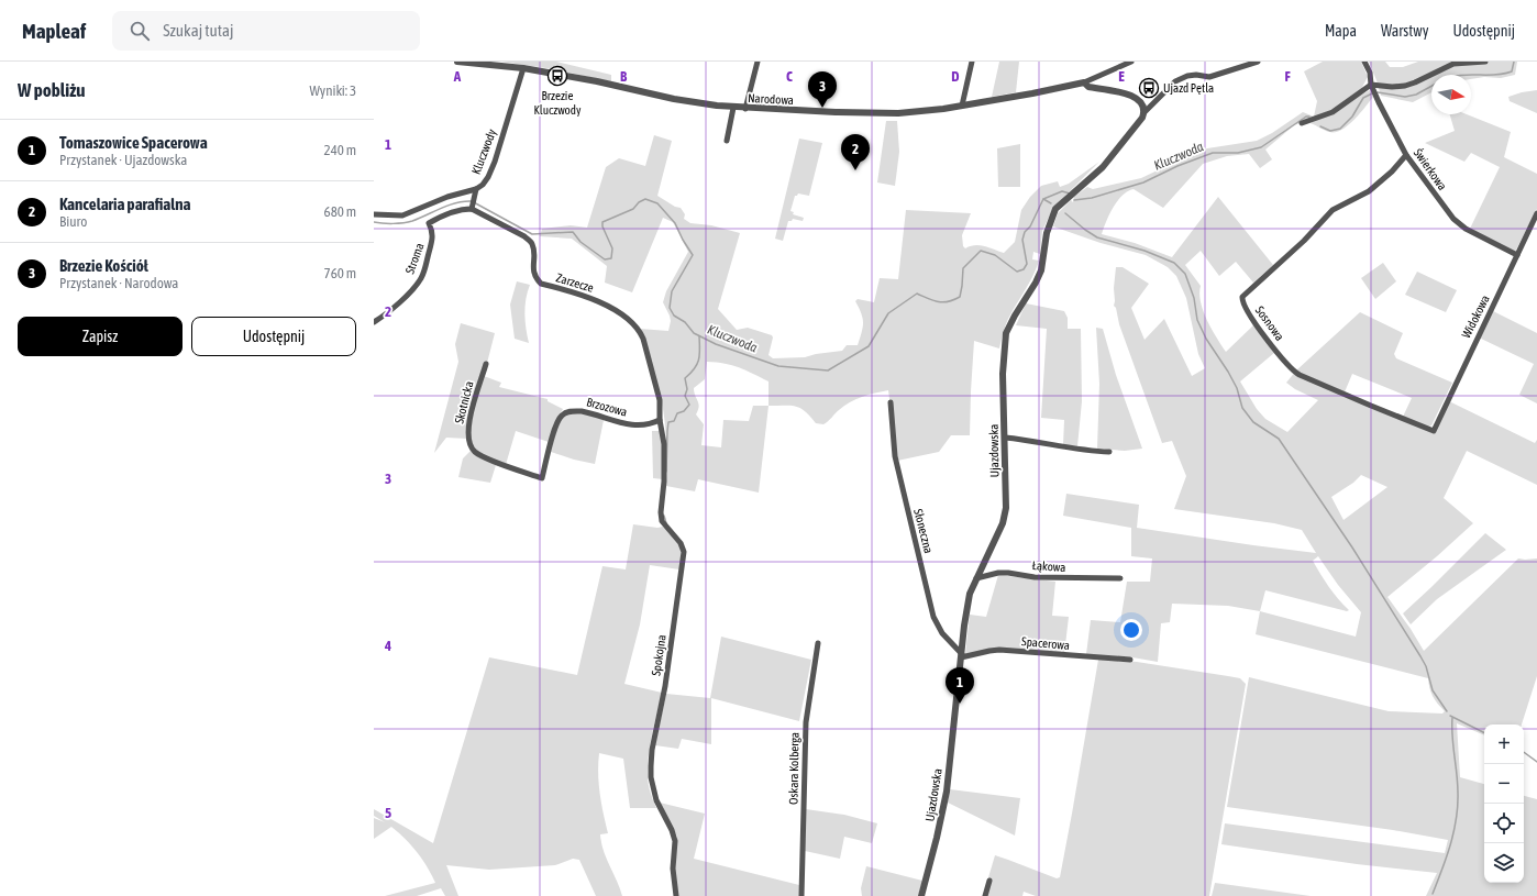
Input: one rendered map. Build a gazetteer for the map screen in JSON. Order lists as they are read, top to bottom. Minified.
{"streets":{"street":["Narodowa","Kluczwody","Świerkowa","Stroma","Zarzecze","Widokowa","Sosnowa","Skotnicka","Brzozowa","Ujazdowska","Słoneczna","Łąkowa","Spacerowa","Spokojna","Oskara Kolberga"]},"crossings":[["Narodowa","Kluczwody"],["Świerkowa","Widokowa"],["Świerkowa","Sosnowa"],["Stroma","Zarzecze"],["Zarzecze","Brzozowa"],["Zarzecze","Spokojna"],["Widokowa","Sosnowa"],["Skotnicka","Brzozowa"],["Brzozowa","Spokojna"],["Ujazdowska","Słoneczna"],["Ujazdowska","Łąkowa"],["Ujazdowska","Spacerowa"],["Słoneczna","Spacerowa"]],"water":["Kluczwoda"],"places":{"bus stop":["Brzezie Kluczwody","Ujazd Pętla"]},"north":"right","page":{"header":"Mapleaf","search":"Szukaj tutaj","nav":["Mapa","Warstwy","Udostępnij"],"heading":["W pobliżu","Wyniki: 3"],"pins":["3","2","1"],"list":[{"mark":"1","name":"Tomaszowice Spacerowa","note":"Przystanek · Ujazdowska","value":"240 m"},{"mark":"2","name":"Kancelaria parafialna","note":"Biuro","value":"680 m"},{"mark":"3","name":"Brzezie Kościół","note":"Przystanek · Narodowa","value":"760 m"}],"buttons":["Zapisz","Udostępnij"],"map_buttons":["+","−"]},"grid":{"columns":["A","B","C","D","E","F"],"rows":["1","2","3","4","5"]}}
